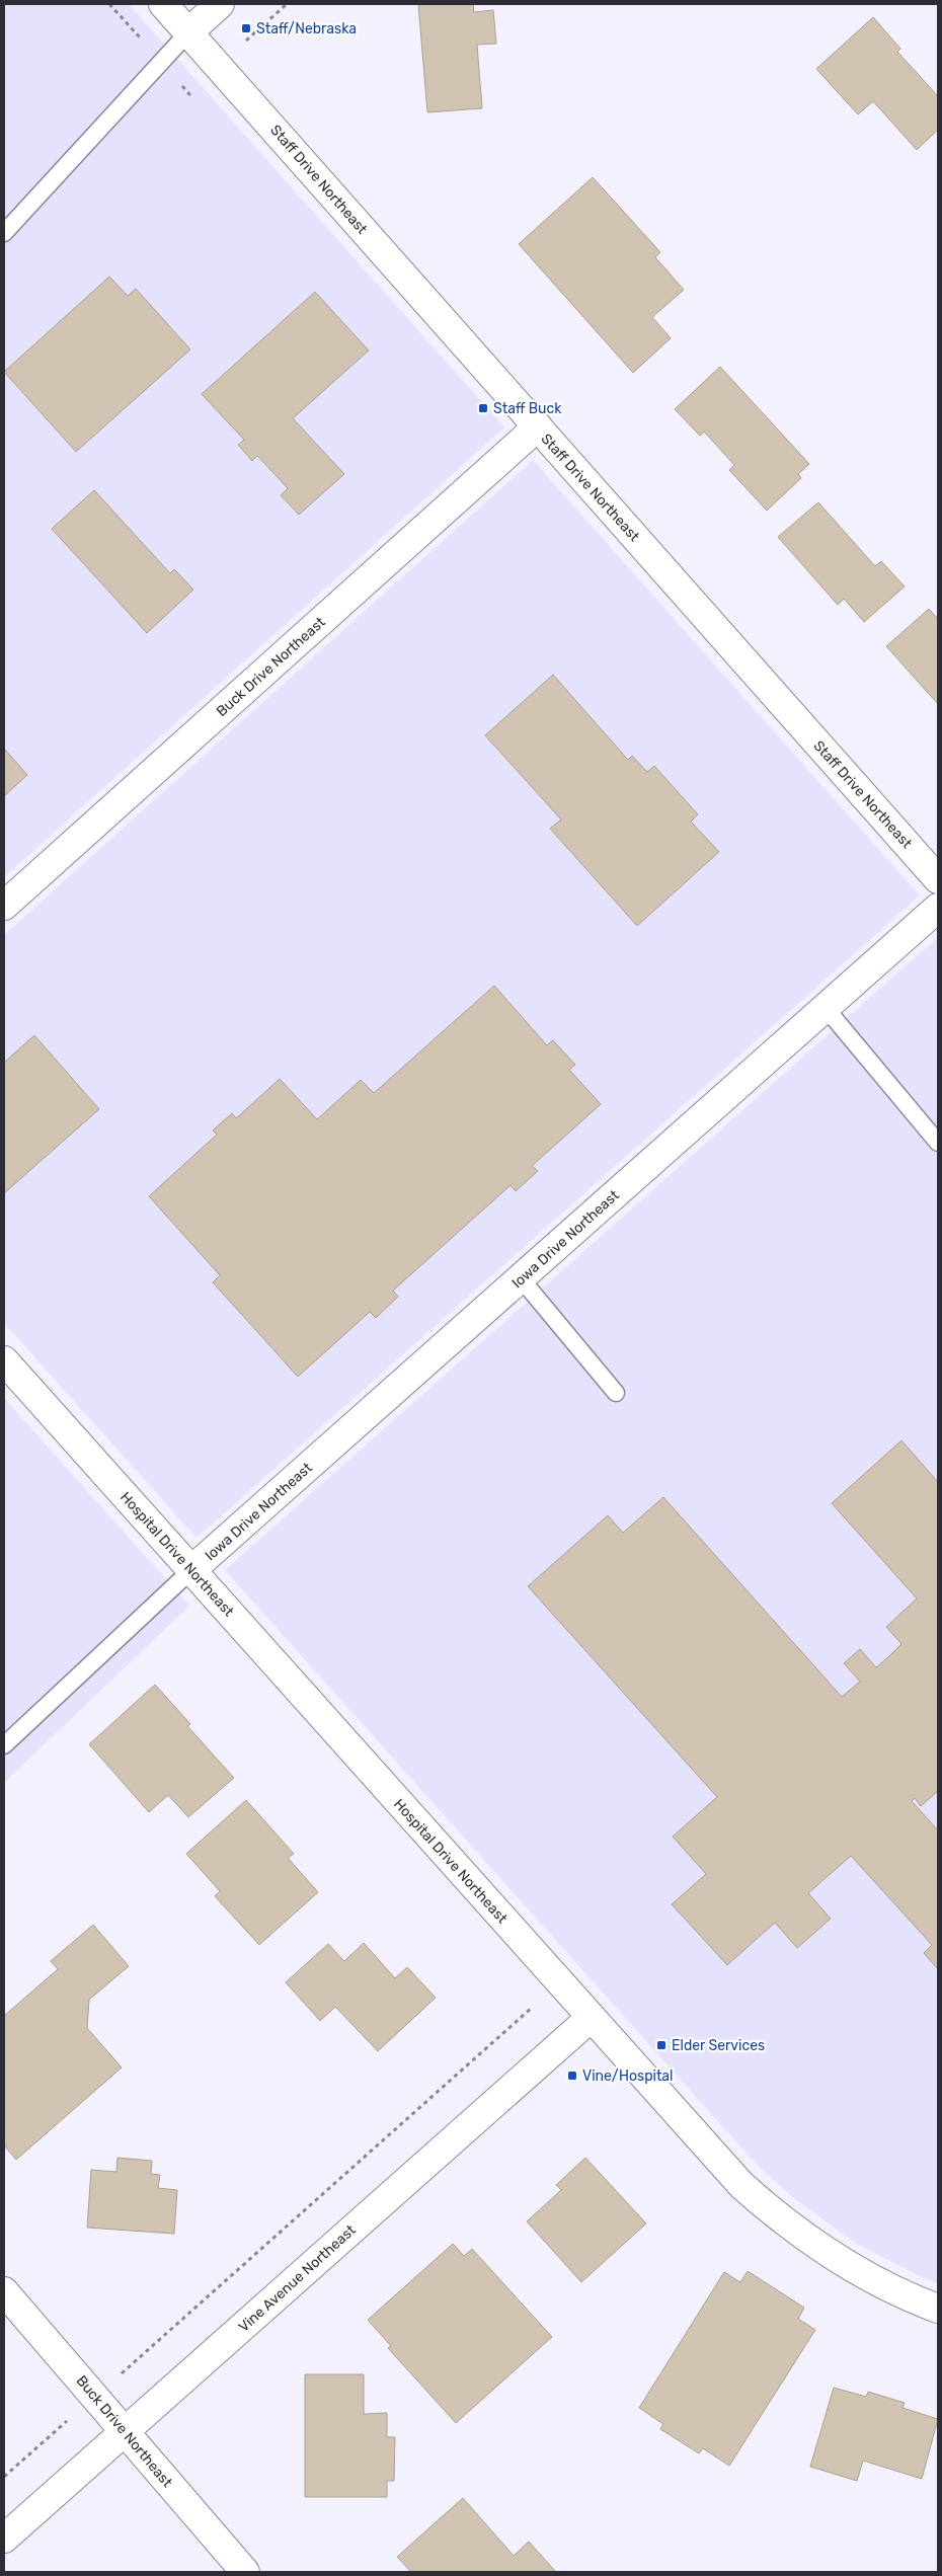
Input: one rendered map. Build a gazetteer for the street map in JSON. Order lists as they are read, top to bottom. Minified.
{"streets":{"street":["Staff Drive Northeast","Buck Drive Northeast","Iowa Drive Northeast","Hospital Drive Northeast","Vine Avenue Northeast"]},"crossings":[["Staff Drive Northeast","Buck Drive Northeast"],["Buck Drive Northeast","Vine Avenue Northeast"],["Iowa Drive Northeast","Hospital Drive Northeast"],["Hospital Drive Northeast","Vine Avenue Northeast"]],"places":{"transit":["Staff/Nebraska","Staff Buck","Elder Services","Vine/Hospital"]}}
